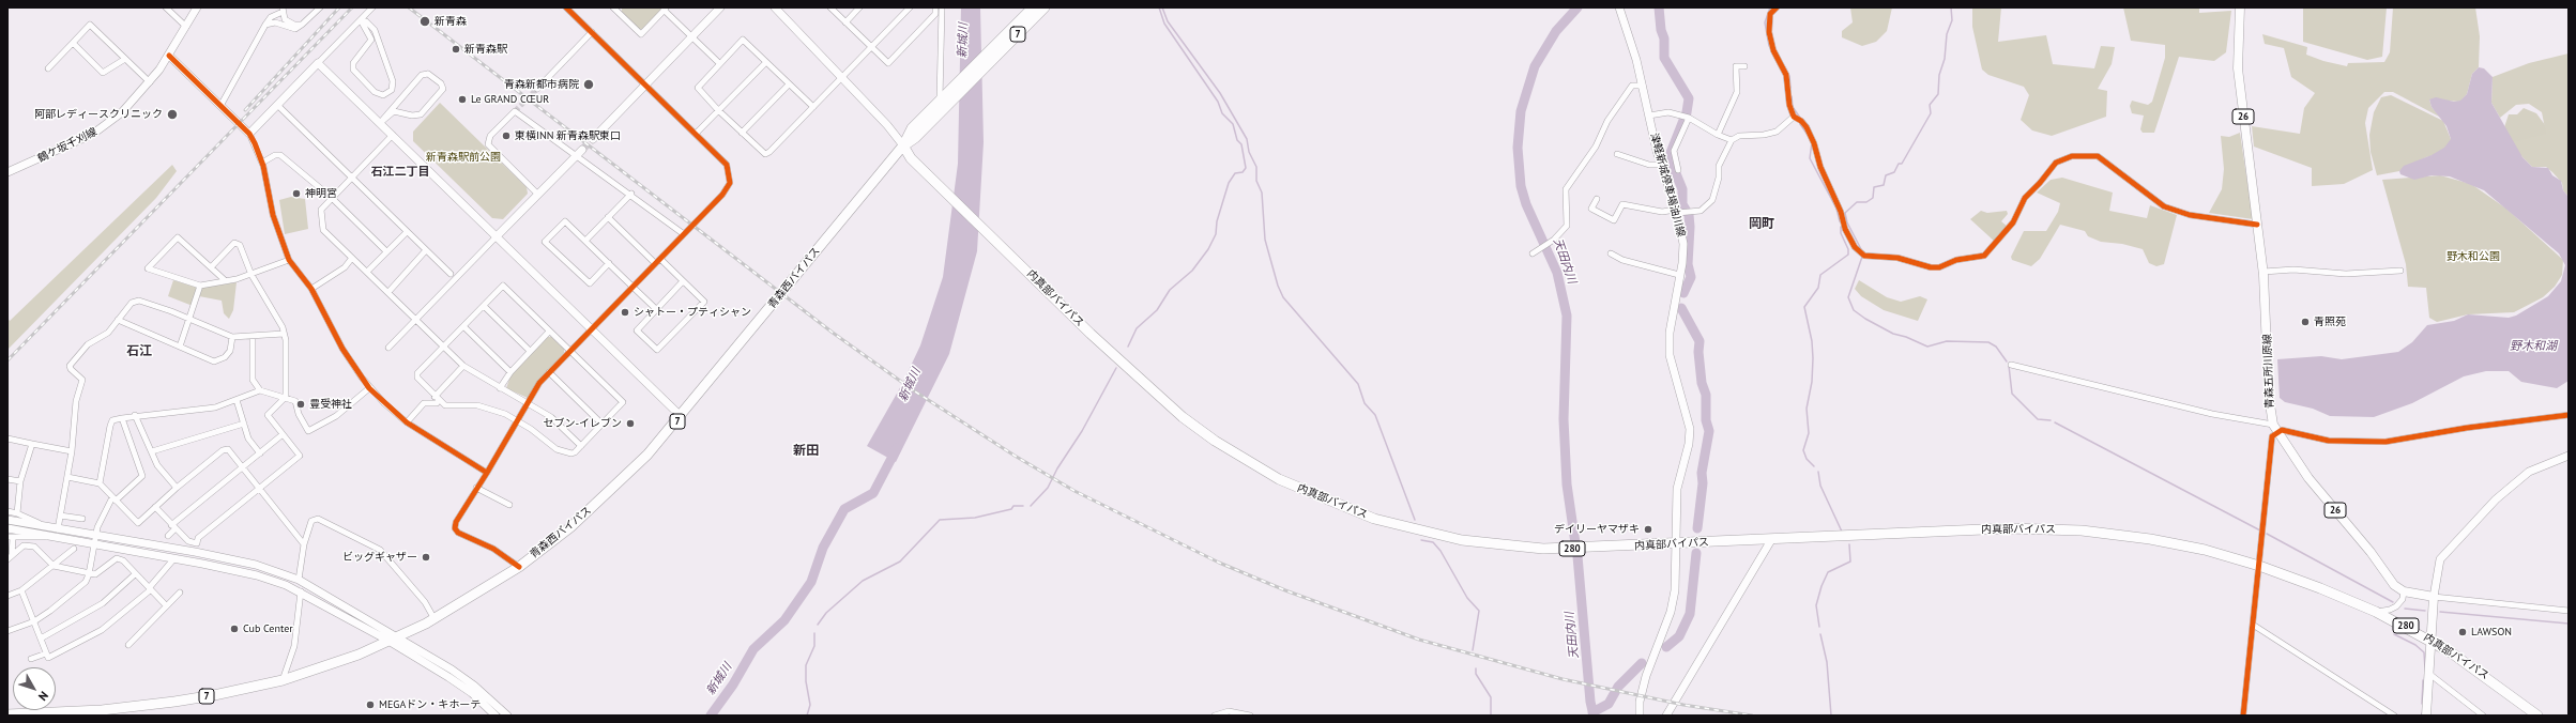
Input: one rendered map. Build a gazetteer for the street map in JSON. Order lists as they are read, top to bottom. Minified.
{"streets":{"highway":["7","青森西バイパス","内真部バイパス","280"],"main road":["26","青森五所川原線"],"street":["鶴ケ坂千刈線","津軽新城停車場油川線"]},"crossings":[["津軽新城停車場油川線","内真部バイパス"],["青森西バイパス","内真部バイパス"]],"districts":["石江二丁目","岡町","石江","新田"],"water":["新城川","天田内川","野木和湖"],"parks":["新青森駅前公園","野木和公園"],"places":["新青森","新青森駅","青森新都市病院","Le GRAND CŒUR","阿部レディースクリニック","東横INN 新青森駅東口","神明宮","シャトー・プティシャン","青照苑","豊受神社","セブン-イレブン","デイリーヤマザキ","ビッグギャザー","Cub Center","LAWSON","MEGAドン・キホーテ"],"north":"bottom right"}
